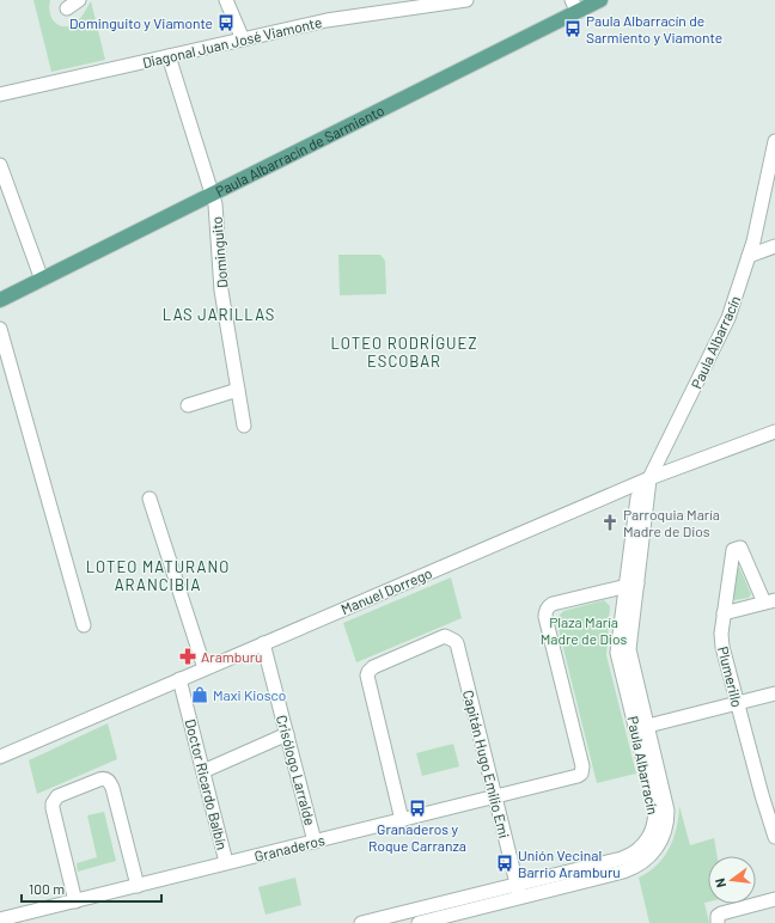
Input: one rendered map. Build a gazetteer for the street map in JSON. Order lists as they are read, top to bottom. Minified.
{"streets":{"main road":["Paula Albarracín de Sarmiento"],"street":["Diagonal Juan José Viamonte","Dominguito","Paula Albarracín","Manuel Dorrego","Plumerillo","Capitán Hugo Emilio Emi","Crisólogo Larralde","Doctor Ricardo Balbín","Granaderos"]},"crossings":[["Diagonal Juan José Viamonte","Dominguito"],["Paula Albarracín de Sarmiento","Dominguito"],["Paula Albarracín","Manuel Dorrego"],["Paula Albarracín","Capitán Hugo Emilio Emi"],["Paula Albarracín","Granaderos"],["Manuel Dorrego","Crisólogo Larralde"],["Manuel Dorrego","Doctor Ricardo Balbín"],["Capitán Hugo Emilio Emi","Granaderos"],["Crisólogo Larralde","Granaderos"],["Doctor Ricardo Balbín","Granaderos"]],"districts":["LAS JARILLAS","LOTEO RODRÍGUEZ ESCOBAR","LOTEO MATURANO ARANCIBIA"],"parks":["Plaza María Madre de Dios"],"places":{"bus stop":["Dominguito y Viamonte","Paula Albarracín de Sarmiento y Viamonte","Granaderos y Roque Carranza","Unión Vecinal Barrio Aramburu"],"church":["Parroquia María Madre de Dios"],"pharmacy":["Aramburu"],"shop":["Maxi Kiosco"]},"scale_bar":"100 m","north":"left"}
